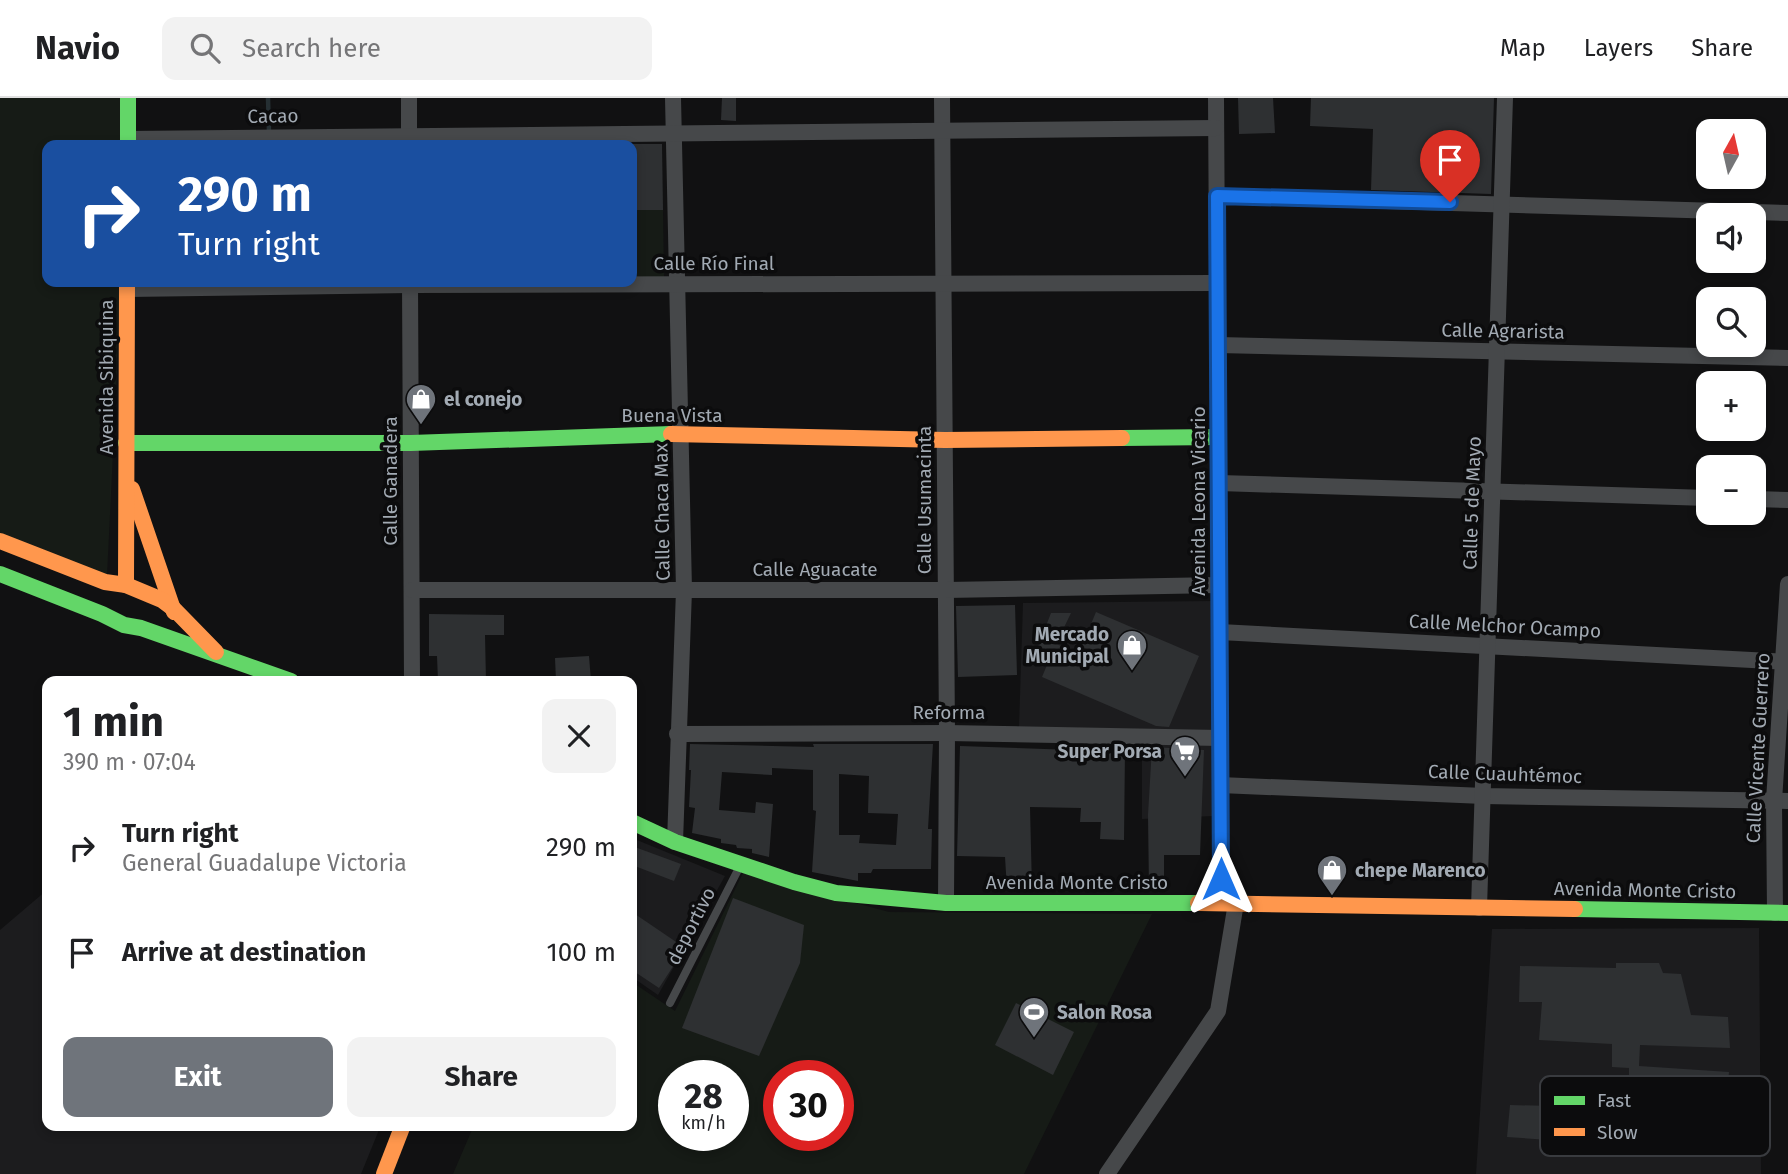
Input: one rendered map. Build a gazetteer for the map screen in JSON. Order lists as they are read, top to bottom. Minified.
{"streets":{"main road":["Avenida Sibiquina","Buena Vista","Avenida Monte Cristo"],"street":["Cacao","Calle Río Final","Calle Agrarista","Calle Ganadera","Calle Usumacinta","Avenida Leona Vicario","Calle 5 de Mayo","Calle Chaca Max","Calle Aguacate","Calle Melchor Ocampo","Reforma","Calle Vicente Guerrero","Calle Cuauhtémoc"],"lane":["deportivo"]},"crossings":[["Cacao","Calle Usumacinta"],["Cacao","Avenida Leona Vicario"],["Cacao","Calle Chaca Max"],["Calle Río Final","Calle Usumacinta"],["Calle Río Final","Avenida Leona Vicario"],["Calle Río Final","Calle Chaca Max"],["Calle Agrarista","Avenida Leona Vicario"],["Calle Agrarista","Calle 5 de Mayo"],["Avenida Sibiquina","Buena Vista"],["Buena Vista","Calle Ganadera"],["Buena Vista","Calle Usumacinta"],["Buena Vista","Avenida Leona Vicario"],["Buena Vista","Calle Chaca Max"],["Calle Ganadera","Calle Aguacate"],["Calle Usumacinta","Calle Aguacate"],["Calle Usumacinta","Reforma"],["Calle Usumacinta","Avenida Monte Cristo"],["Avenida Leona Vicario","Calle Aguacate"],["Avenida Leona Vicario","Calle Melchor Ocampo"],["Avenida Leona Vicario","Reforma"],["Avenida Leona Vicario","Calle Cuauhtémoc"],["Avenida Leona Vicario","Avenida Monte Cristo"],["Calle 5 de Mayo","Calle Melchor Ocampo"],["Calle 5 de Mayo","Calle Cuauhtémoc"],["Calle 5 de Mayo","Avenida Monte Cristo"],["Calle Chaca Max","Calle Aguacate"],["Calle Chaca Max","Reforma"],["Calle Chaca Max","Avenida Monte Cristo"],["Calle Melchor Ocampo","Calle Vicente Guerrero"],["Calle Vicente Guerrero","Calle Cuauhtémoc"],["Calle Vicente Guerrero","Avenida Monte Cristo"],["Avenida Monte Cristo","deportivo"]],"places":{"shop":["el conejo","Mercado Municipal","chepe Marenco"],"supermarket":["Super Porsa"],"sports":["Salon Rosa"]},"legend":["Fast","Slow"],"north":"top","page":{"header":"Navio","search":"Search here","nav":["Map","Layers","Share"],"map_buttons":["+","−"],"turn":["290 m","Turn right"],"heading":["1 min","390 m · 07:04"],"list":[{"name":"Turn right","note":"General Guadalupe Victoria","value":"290 m"},{"name":"Arrive at destination","value":"100 m"}],"buttons":["Exit","Share"],"speed":"28 km/h","limit":"30"}}
